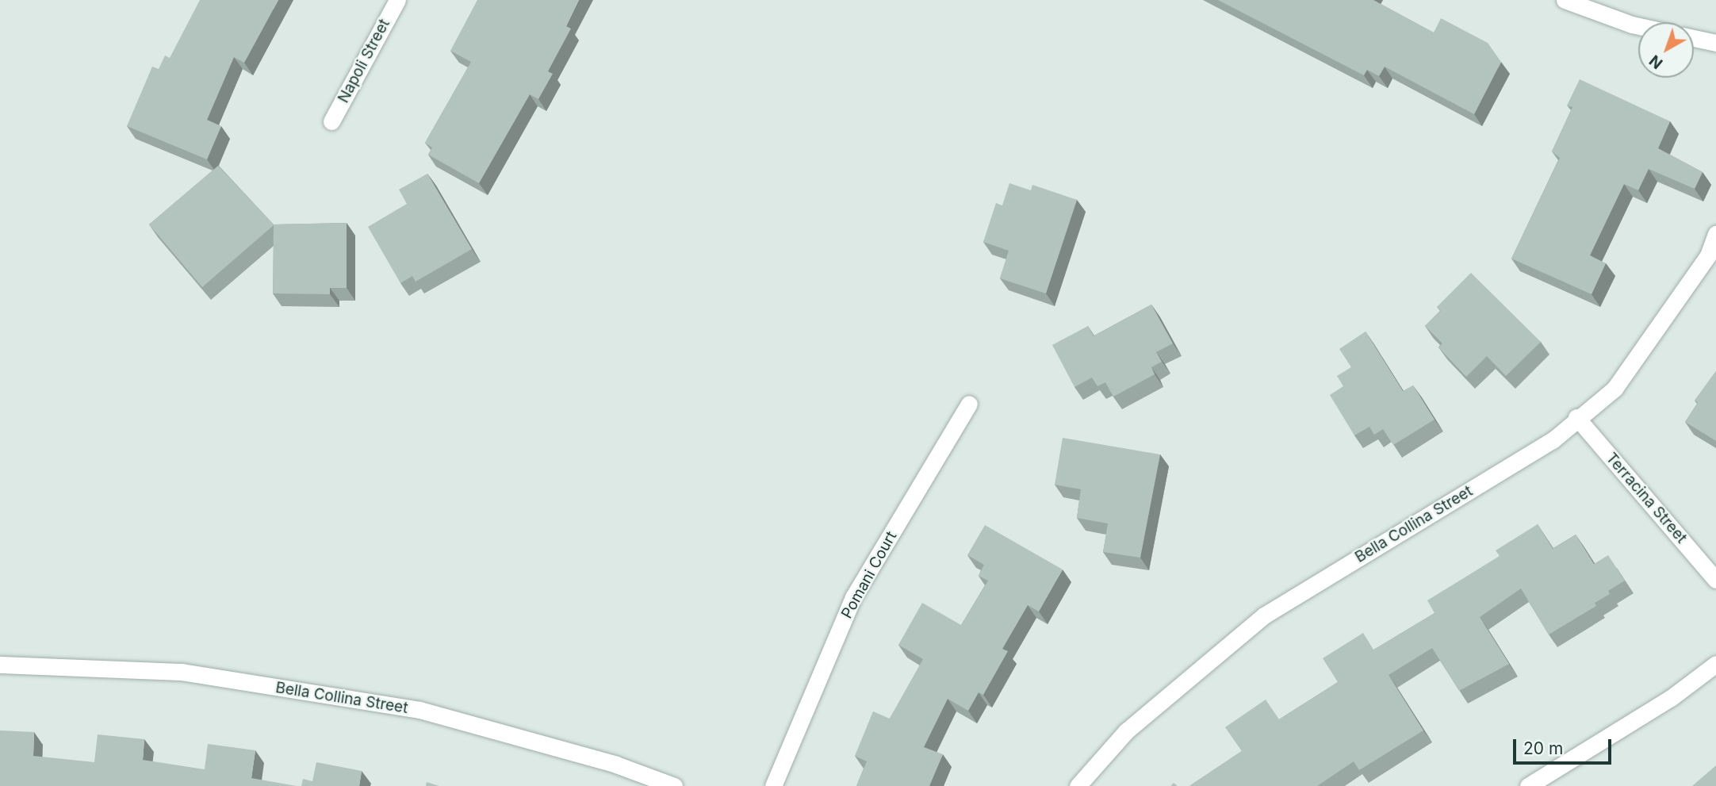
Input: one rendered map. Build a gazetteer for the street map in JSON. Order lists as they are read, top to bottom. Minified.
{"streets":{"street":["Napoli Street","Terracina Street","Bella Collina Street","Pomani Court"]},"crossings":[["Terracina Street","Bella Collina Street"]],"scale_bar":"20 m","north":"bottom left"}
